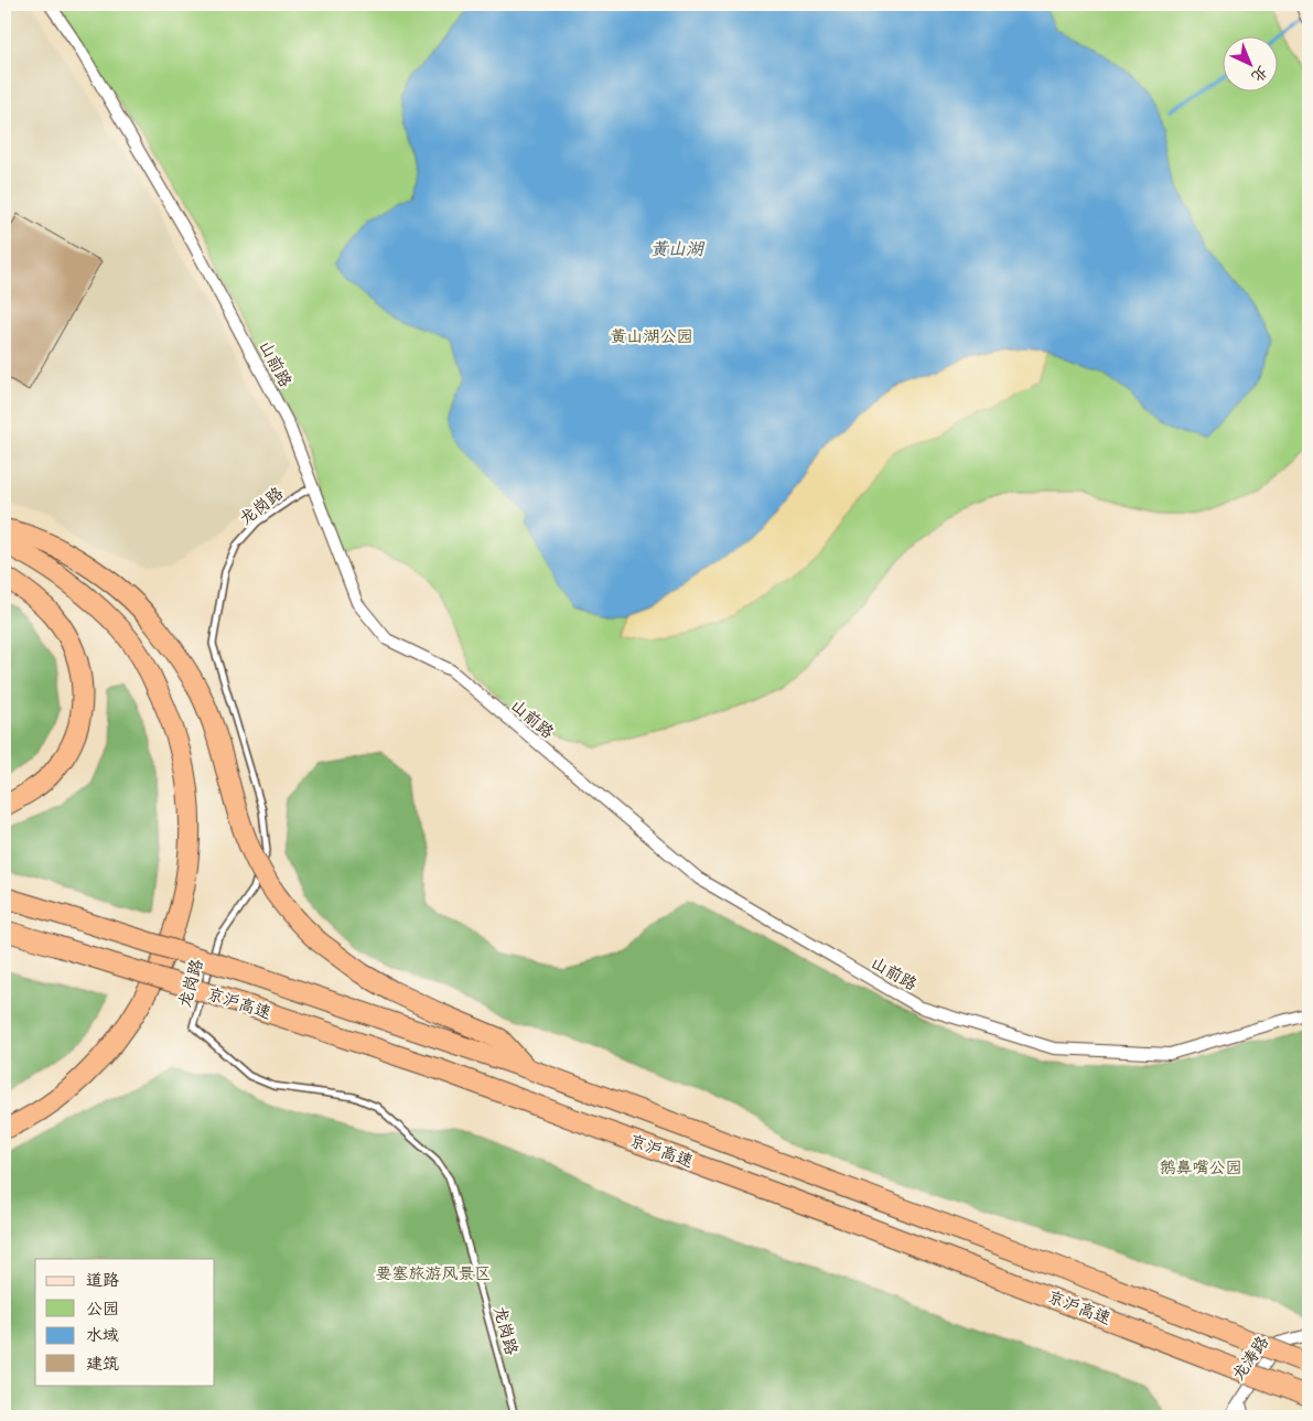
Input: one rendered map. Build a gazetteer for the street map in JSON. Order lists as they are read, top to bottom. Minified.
{"streets":{"highway":["京沪高速"],"street":["山前路","龙涛路"],"lane":["龙岗路"]},"crossings":[["山前路","龙岗路"]],"water":["黄山湖"],"parks":["黄山湖公园","鹅鼻嘴公园","要塞旅游风景区"],"legend":["道路","公园","水域","建筑"],"north":"bottom right"}
